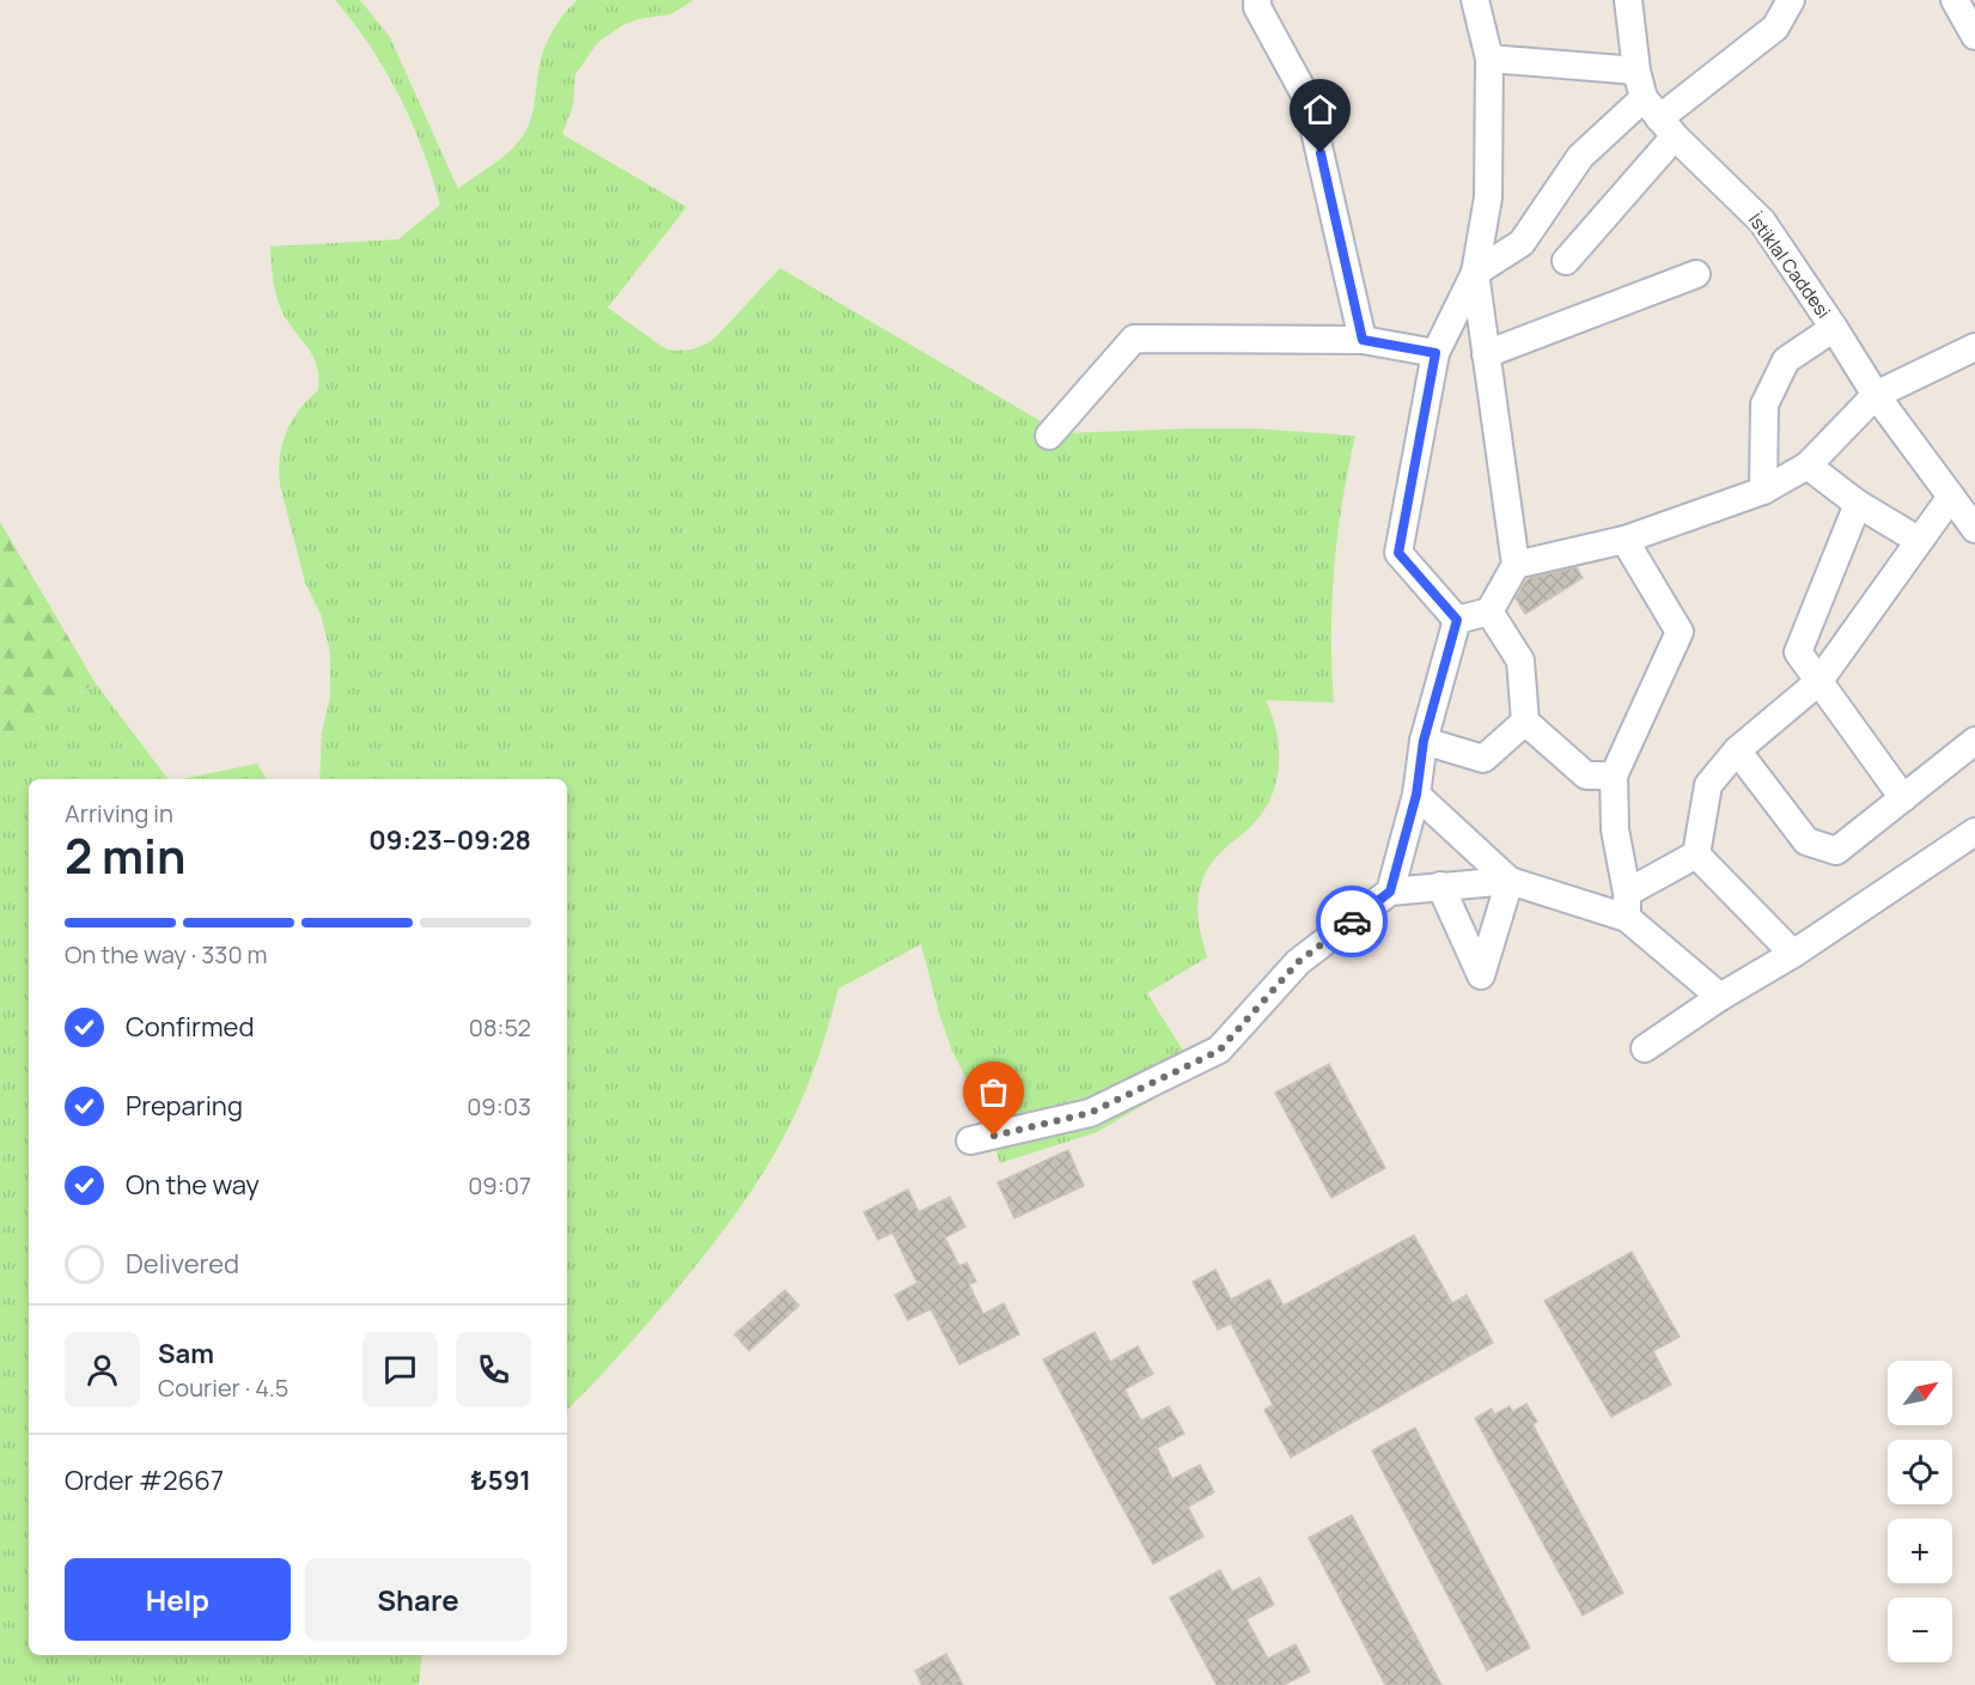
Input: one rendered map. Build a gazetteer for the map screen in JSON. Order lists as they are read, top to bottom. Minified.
{"streets":{"street":["İstiklal Caddesi"]},"north":"top right","page":{"heading":["2 min","Arriving in","09:23–09:28"],"panel":["Sam","Courier · 4.5","Order #2667","₺591"],"bar":"On the way · 330 m","list":[["Confirmed","08:52"],["Preparing","09:03"],["On the way","09:07"],"Delivered"],"map_buttons":["+","−"],"buttons":["Help","Share"]}}
